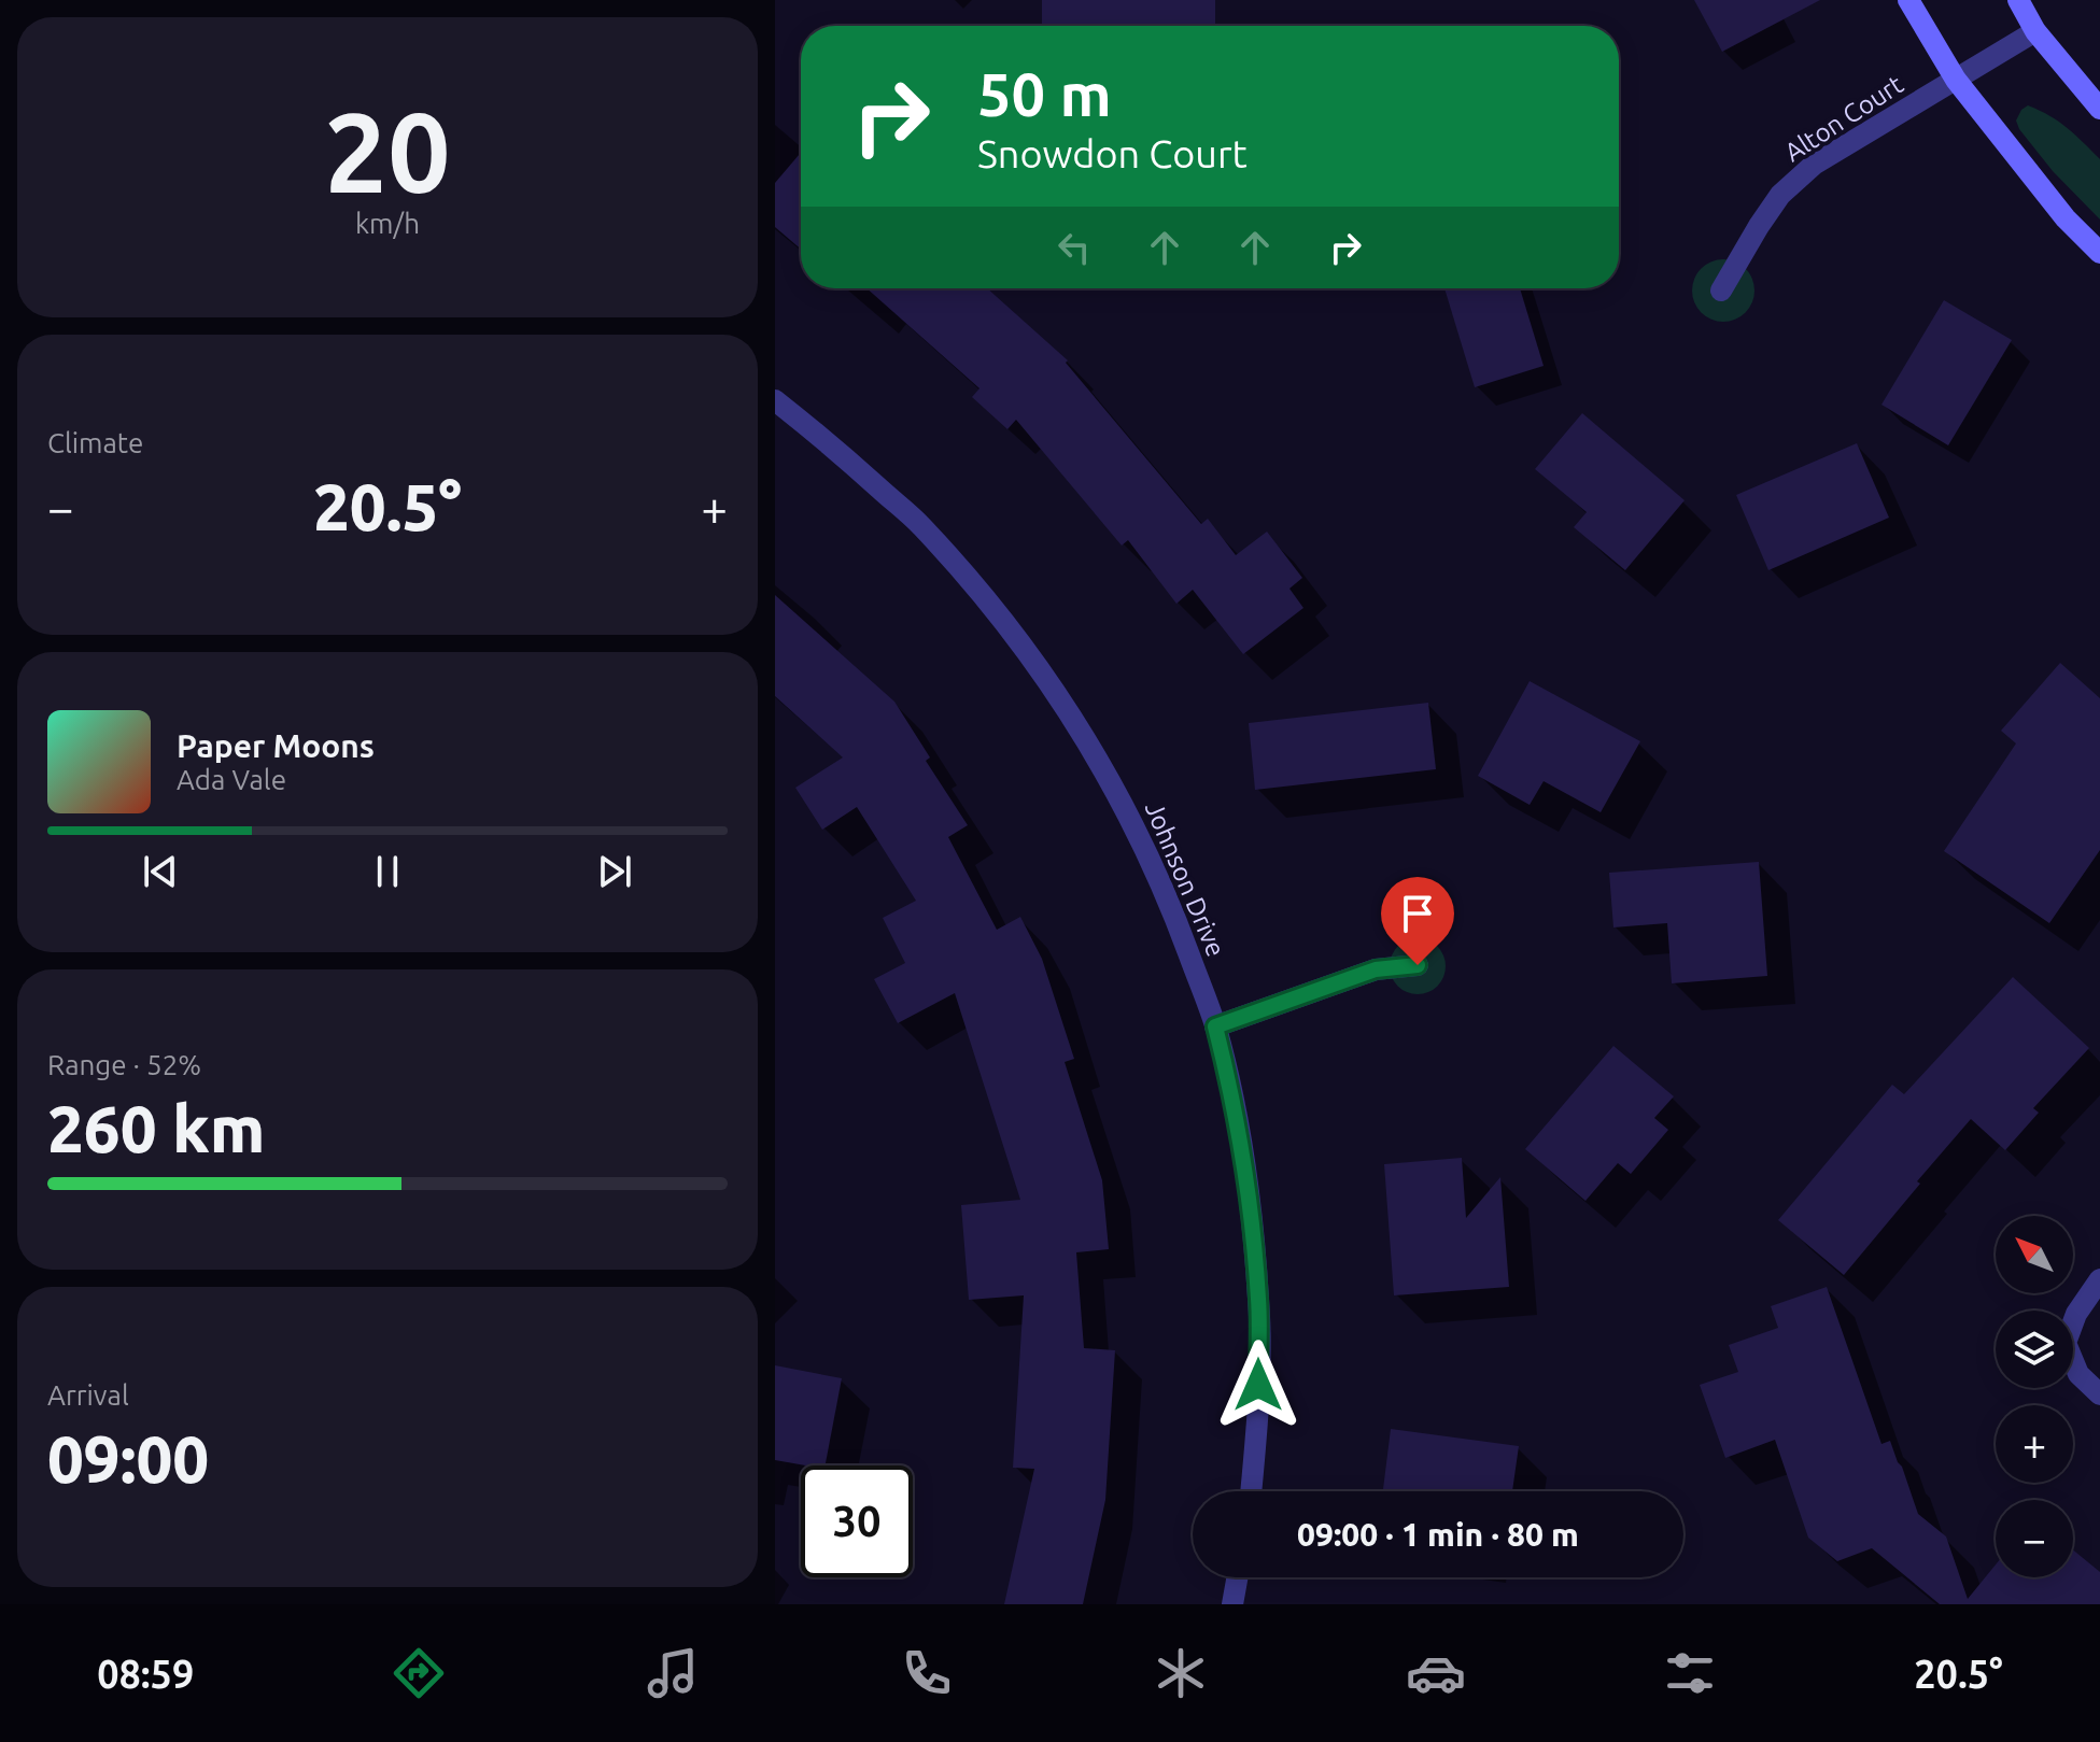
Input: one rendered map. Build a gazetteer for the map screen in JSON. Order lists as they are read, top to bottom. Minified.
{"streets":{"street":["Alton Court","Johnson Drive"]},"north":"top left","page":{"tile":[["20","km/h"],"Climate",["Range · 52%","260 km"],["Arrival","09:00"]],"turn":["50 m","Snowdon Court"],"heat":["−","20.5°","+"],"song":["Paper Moons","Ada Vale"],"map_buttons":["+","−"],"limit":"30","trip":"09:00 · 1 min · 80 m","tabs":["08:59","20.5°"]}}
